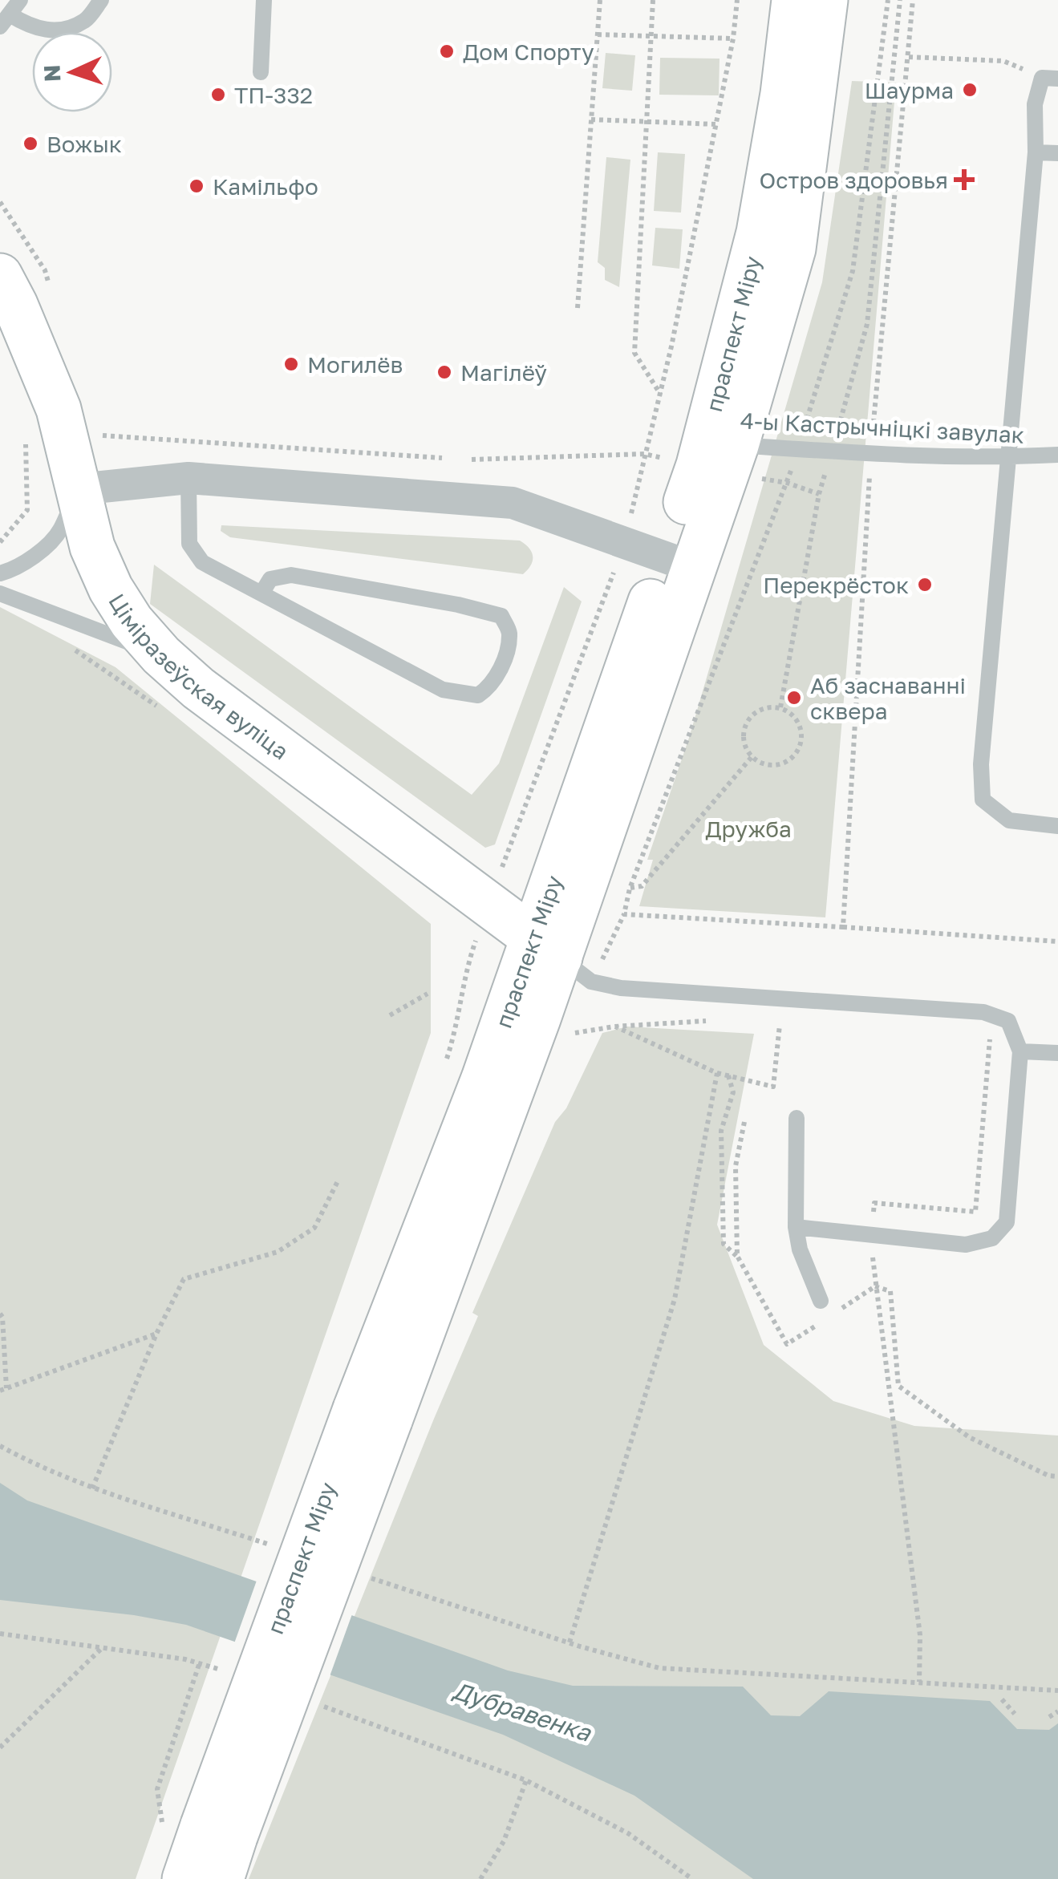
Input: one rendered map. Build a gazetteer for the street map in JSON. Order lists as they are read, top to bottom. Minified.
{"streets":{"main road":["праспект Міру","Ціміразеўская вуліца"],"lane":["4-ы Кастрычніцкі завулак"]},"crossings":[["праспект Міру","4-ы Кастрычніцкі завулак"],["праспект Міру","Ціміразеўская вуліца"]],"water":["Дубравенка"],"parks":["Дружба"],"places":{"other":["Дом Спорту","Шаурма","ТП-332","Вожык","Камільфо","Могилёв","Магілёў","Перекрёсток","Аб заснаванні сквера"],"health":["Остров здоровья"]},"north":"left"}
